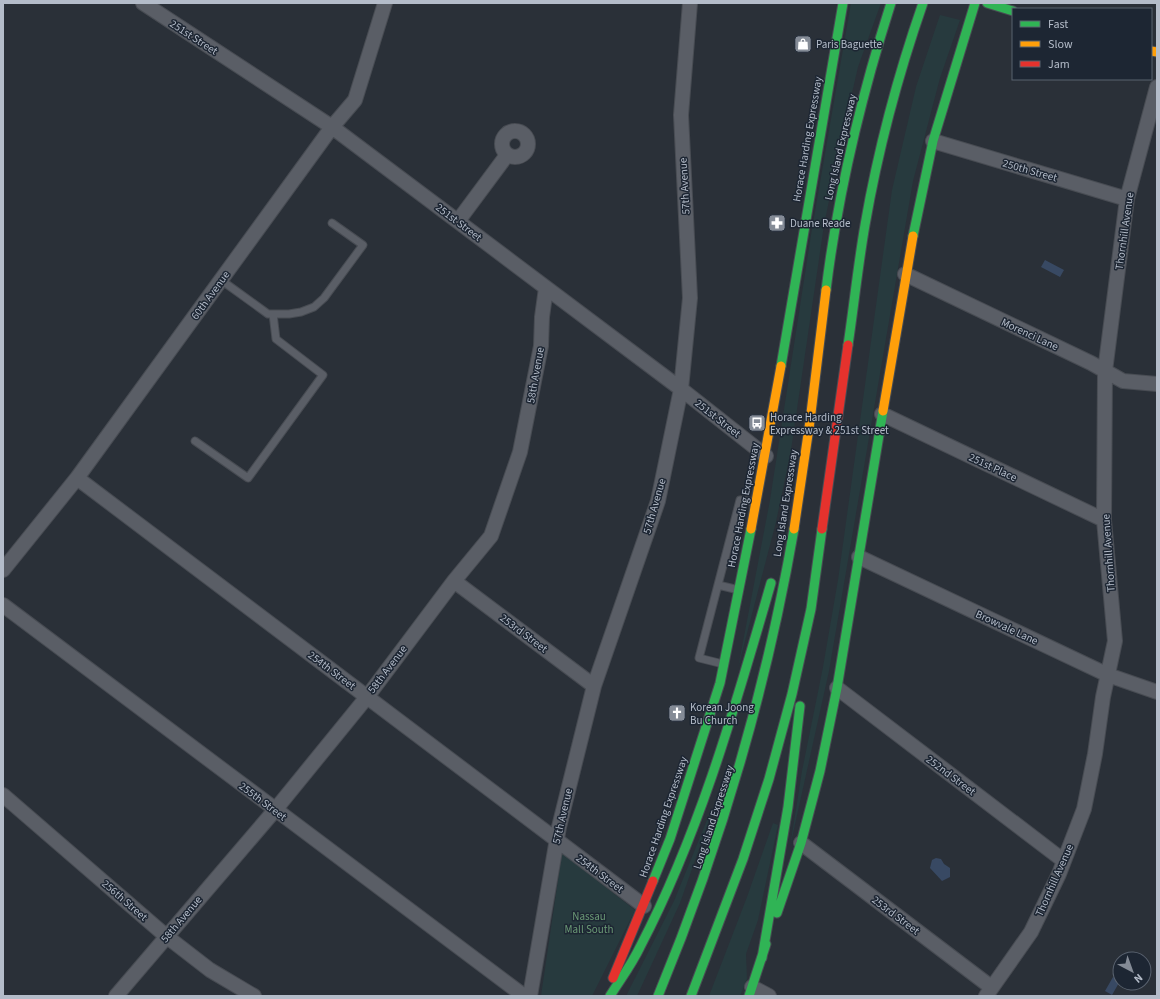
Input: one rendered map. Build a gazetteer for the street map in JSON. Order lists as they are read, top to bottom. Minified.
{"streets":{"main road":["Horace Harding Expressway","Long Island Expressway"],"street":["251st Street","250th Street","57th Avenue","Thornhill Avenue","60th Avenue","Morenci Lane","58th Avenue","251st Place","Browvale Lane","253rd Street","254th Street","252nd Street","255th Street","256th Street"]},"crossings":[["251st Street","Horace Harding Expressway"],["251st Street","57th Avenue"],["251st Street","60th Avenue"],["251st Street","58th Avenue"],["Horace Harding Expressway","254th Street"],["250th Street","Thornhill Avenue"],["57th Avenue","253rd Street"],["57th Avenue","254th Street"],["Thornhill Avenue","Morenci Lane"],["Thornhill Avenue","251st Place"],["Thornhill Avenue","Browvale Lane"],["Thornhill Avenue","253rd Street"],["Thornhill Avenue","252nd Street"],["60th Avenue","254th Street"],["58th Avenue","253rd Street"],["58th Avenue","254th Street"],["58th Avenue","255th Street"],["58th Avenue","256th Street"]],"parks":["Nassau Mall South"],"places":{"shop":["Paris Baguette"],"pharmacy":["Duane Reade"],"bus stop":["Horace Harding Expressway & 251st Street"],"church":["Korean Joong Bu Church"]},"legend":["Fast","Slow","Jam"],"north":"bottom right"}
